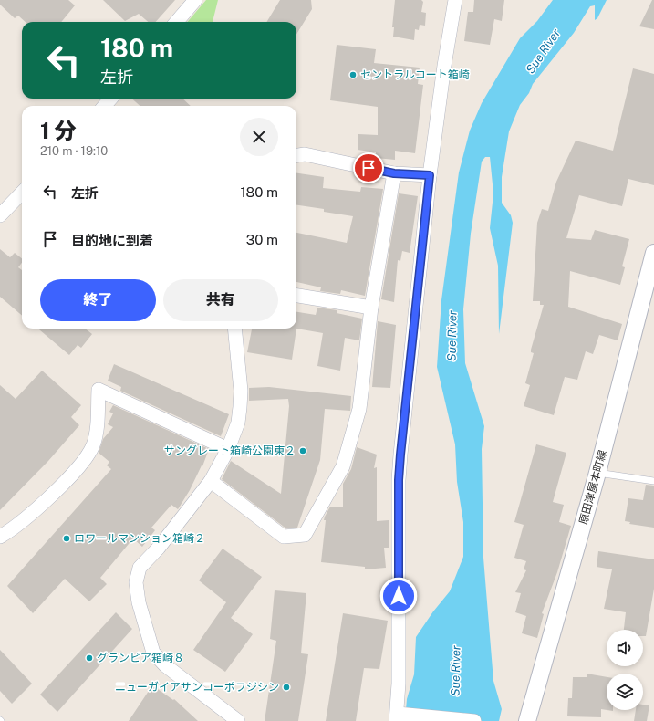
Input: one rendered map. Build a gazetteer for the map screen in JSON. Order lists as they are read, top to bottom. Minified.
{"streets":{"street":["原田津屋本町線"]},"water":["Sue River"],"places":["セントラルコート箱崎","サングレート箱崎公園東２","ロワールマンション箱崎２","グランピア箱崎８","ニューガイアサンコーポフジシン"],"page":{"turn":["180 m","左折"],"heading":["1 分","210 m · 19:10"],"list":[{"name":"左折","value":"180 m"},{"name":"目的地に到着","value":"30 m"}],"buttons":["終了","共有"]}}
